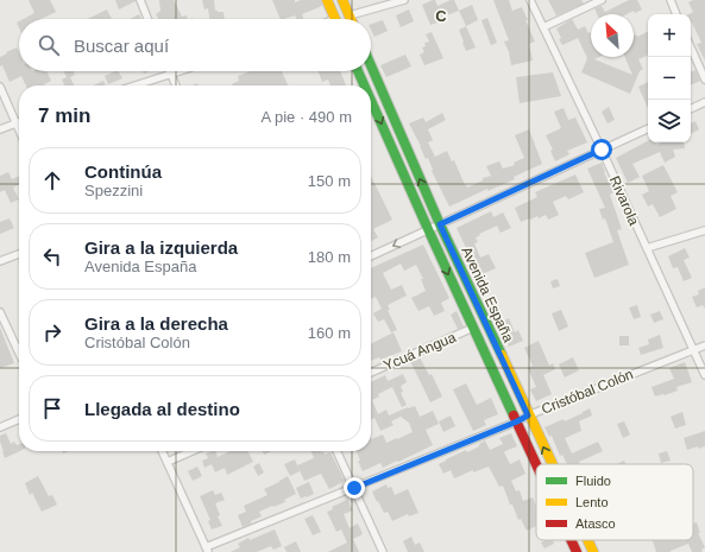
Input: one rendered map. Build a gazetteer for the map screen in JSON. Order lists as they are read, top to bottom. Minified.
{"streets":{"street":["Rivarola","Avenida España","Ycuá Angua","Cristóbal Colón"]},"crossings":[["Rivarola","Cristóbal Colón"],["Avenida España","Ycuá Angua"],["Avenida España","Cristóbal Colón"]],"legend":["Fluido","Lento","Atasco"],"north":"top left","page":{"map_buttons":["+","−"],"search":"Buscar aquí","heading":["7 min","A pie · 490 m"],"list":[["Continúa","Spezzini","150 m"],["Gira a la izquierda","Avenida España","180 m"],["Gira a la derecha","Cristóbal Colón","160 m"],"Llegada al destino"]},"grid":{"columns":["C"]}}
